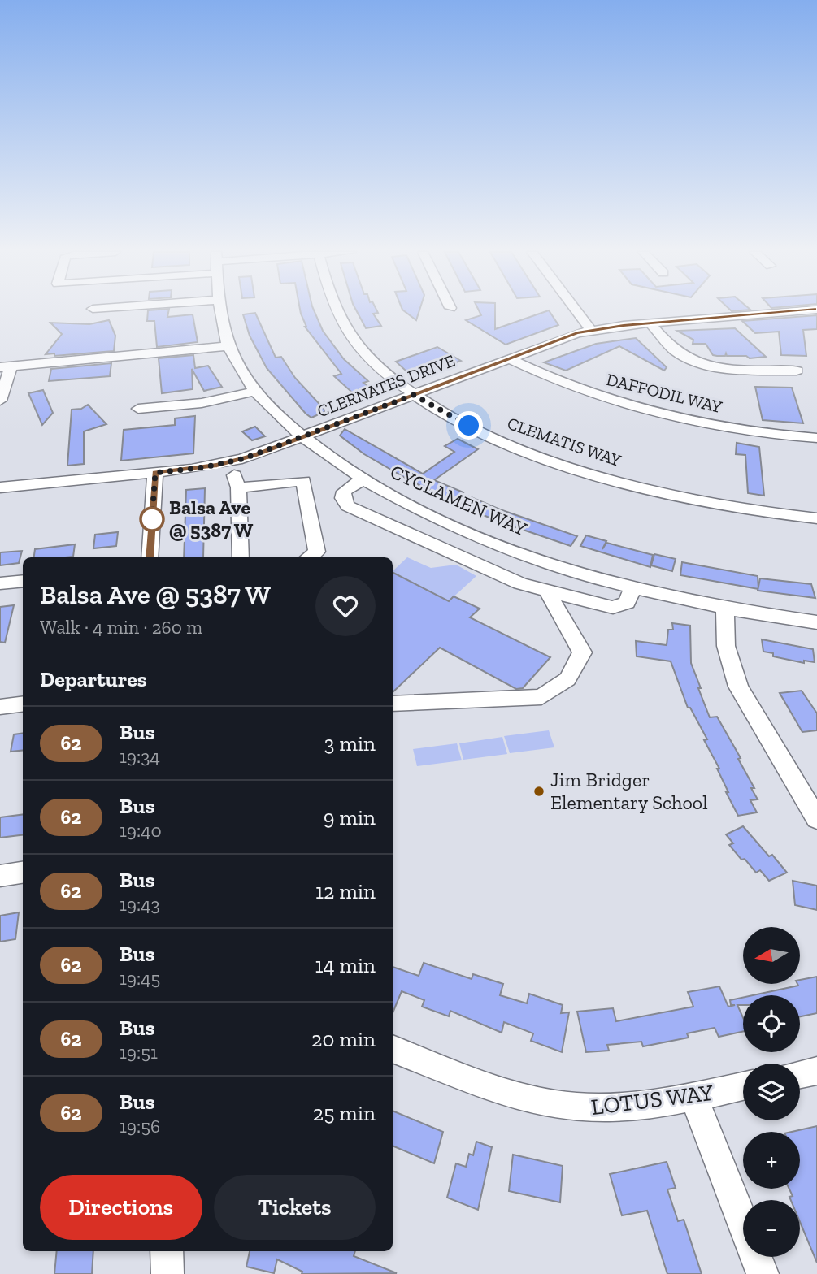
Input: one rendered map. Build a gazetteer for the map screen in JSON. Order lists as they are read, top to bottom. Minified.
{"streets":{"street":["CLERNATES DRIVE","DAFFODIL WAY","CLEMATIS WAY","CYCLAMEN WAY","LOTUS WAY"]},"crossings":[["CLERNATES DRIVE","DAFFODIL WAY"],["CLERNATES DRIVE","CLEMATIS WAY"],["CLERNATES DRIVE","CYCLAMEN WAY"]],"places":["Balsa Ave @ 5387 W","Jim Bridger Elementary School"],"lines":["bus line 62"],"north":"left","page":{"heading":[["Balsa Ave @ 5387 W","Walk · 4 min · 260 m"],"Departures"],"list":[{"mark":"62","name":"Bus","note":"19:34","value":"3 min"},{"mark":"62","name":"Bus","note":"19:40","value":"9 min"},{"mark":"62","name":"Bus","note":"19:43","value":"12 min"},{"mark":"62","name":"Bus","note":"19:45","value":"14 min"},{"mark":"62","name":"Bus","note":"19:51","value":"20 min"},{"mark":"62","name":"Bus","note":"19:56","value":"25 min"}],"map_buttons":["+","−"],"buttons":["Directions","Tickets"]}}
